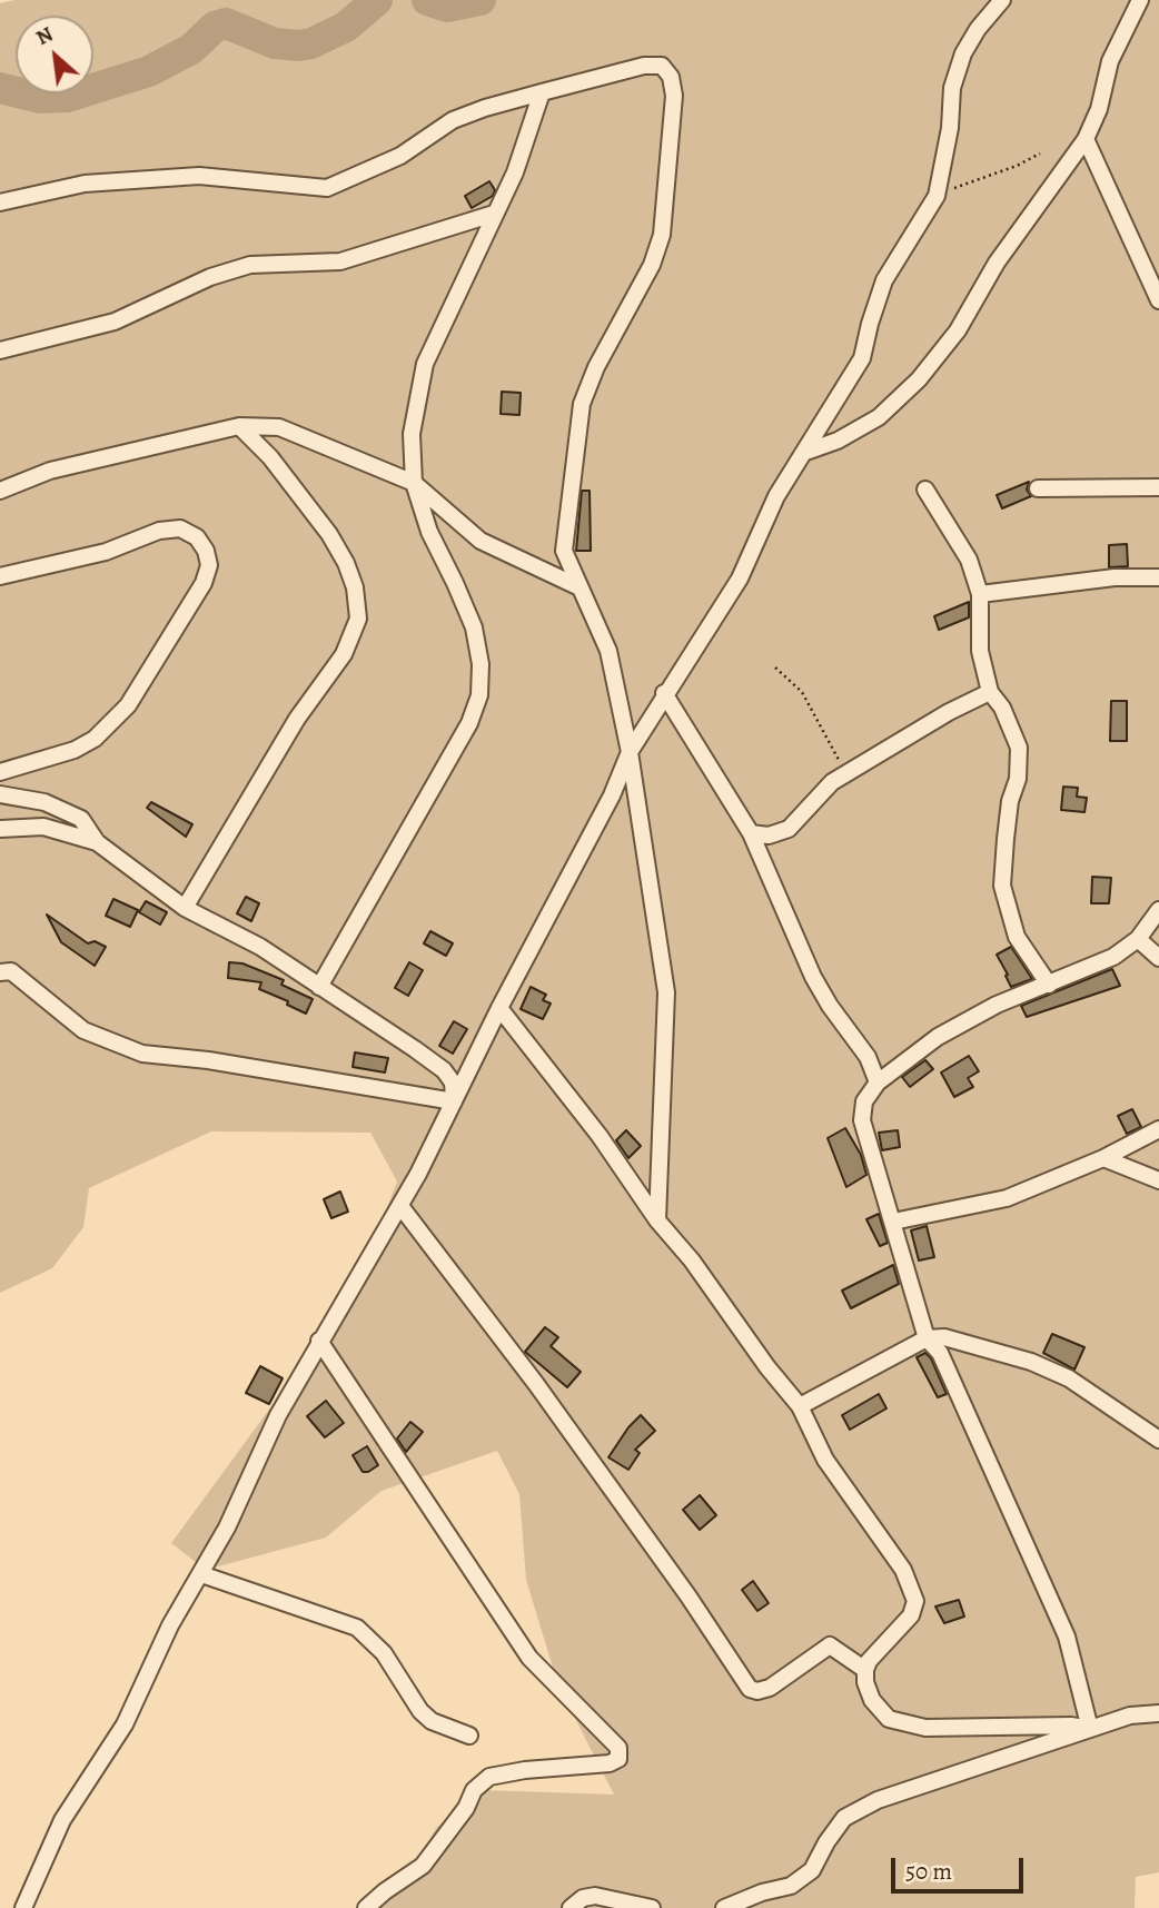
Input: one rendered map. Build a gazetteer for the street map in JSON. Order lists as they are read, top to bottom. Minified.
{"scale_bar":"50 m","north":"top left"}
